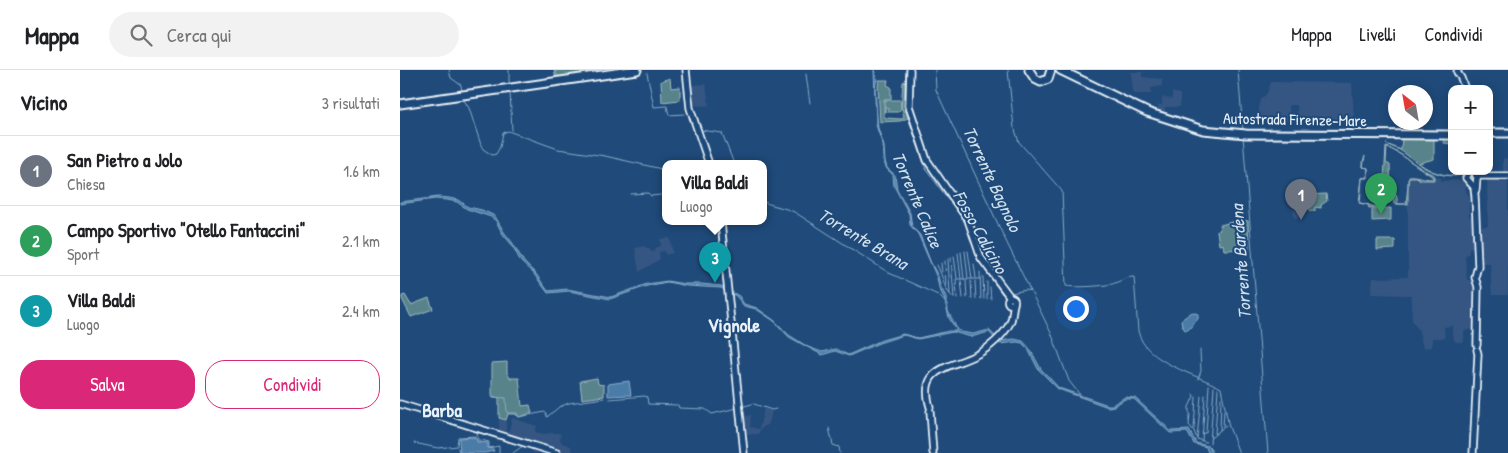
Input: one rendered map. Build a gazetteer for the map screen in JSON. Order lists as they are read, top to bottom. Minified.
{"streets":{"highway":["Autostrada Firenze-Mare"]},"districts":["Vignole","Barba"],"water":["Torrente Bagnolo","Torrente Calice","Fosso Calicino","Torrente Brana","Torrente Bardena"],"north":"top left","page":{"header":"Mappa","search":"Cerca qui","nav":["Mappa","Livelli","Condividi"],"heading":["Vicino","3 risultati"],"map_buttons":["+","−"],"list":[{"mark":"1","name":"San Pietro a Jolo","note":"Chiesa","value":"1.6 km"},{"mark":"2","name":"Campo Sportivo \"Otello Fantaccini\"","note":"Sport","value":"2.1 km"},{"mark":"3","name":"Villa Baldi","note":"Luogo","value":"2.4 km"}],"popup":["Villa Baldi","Luogo"],"pins":["2","1","3"],"buttons":["Salva","Condividi"]}}
